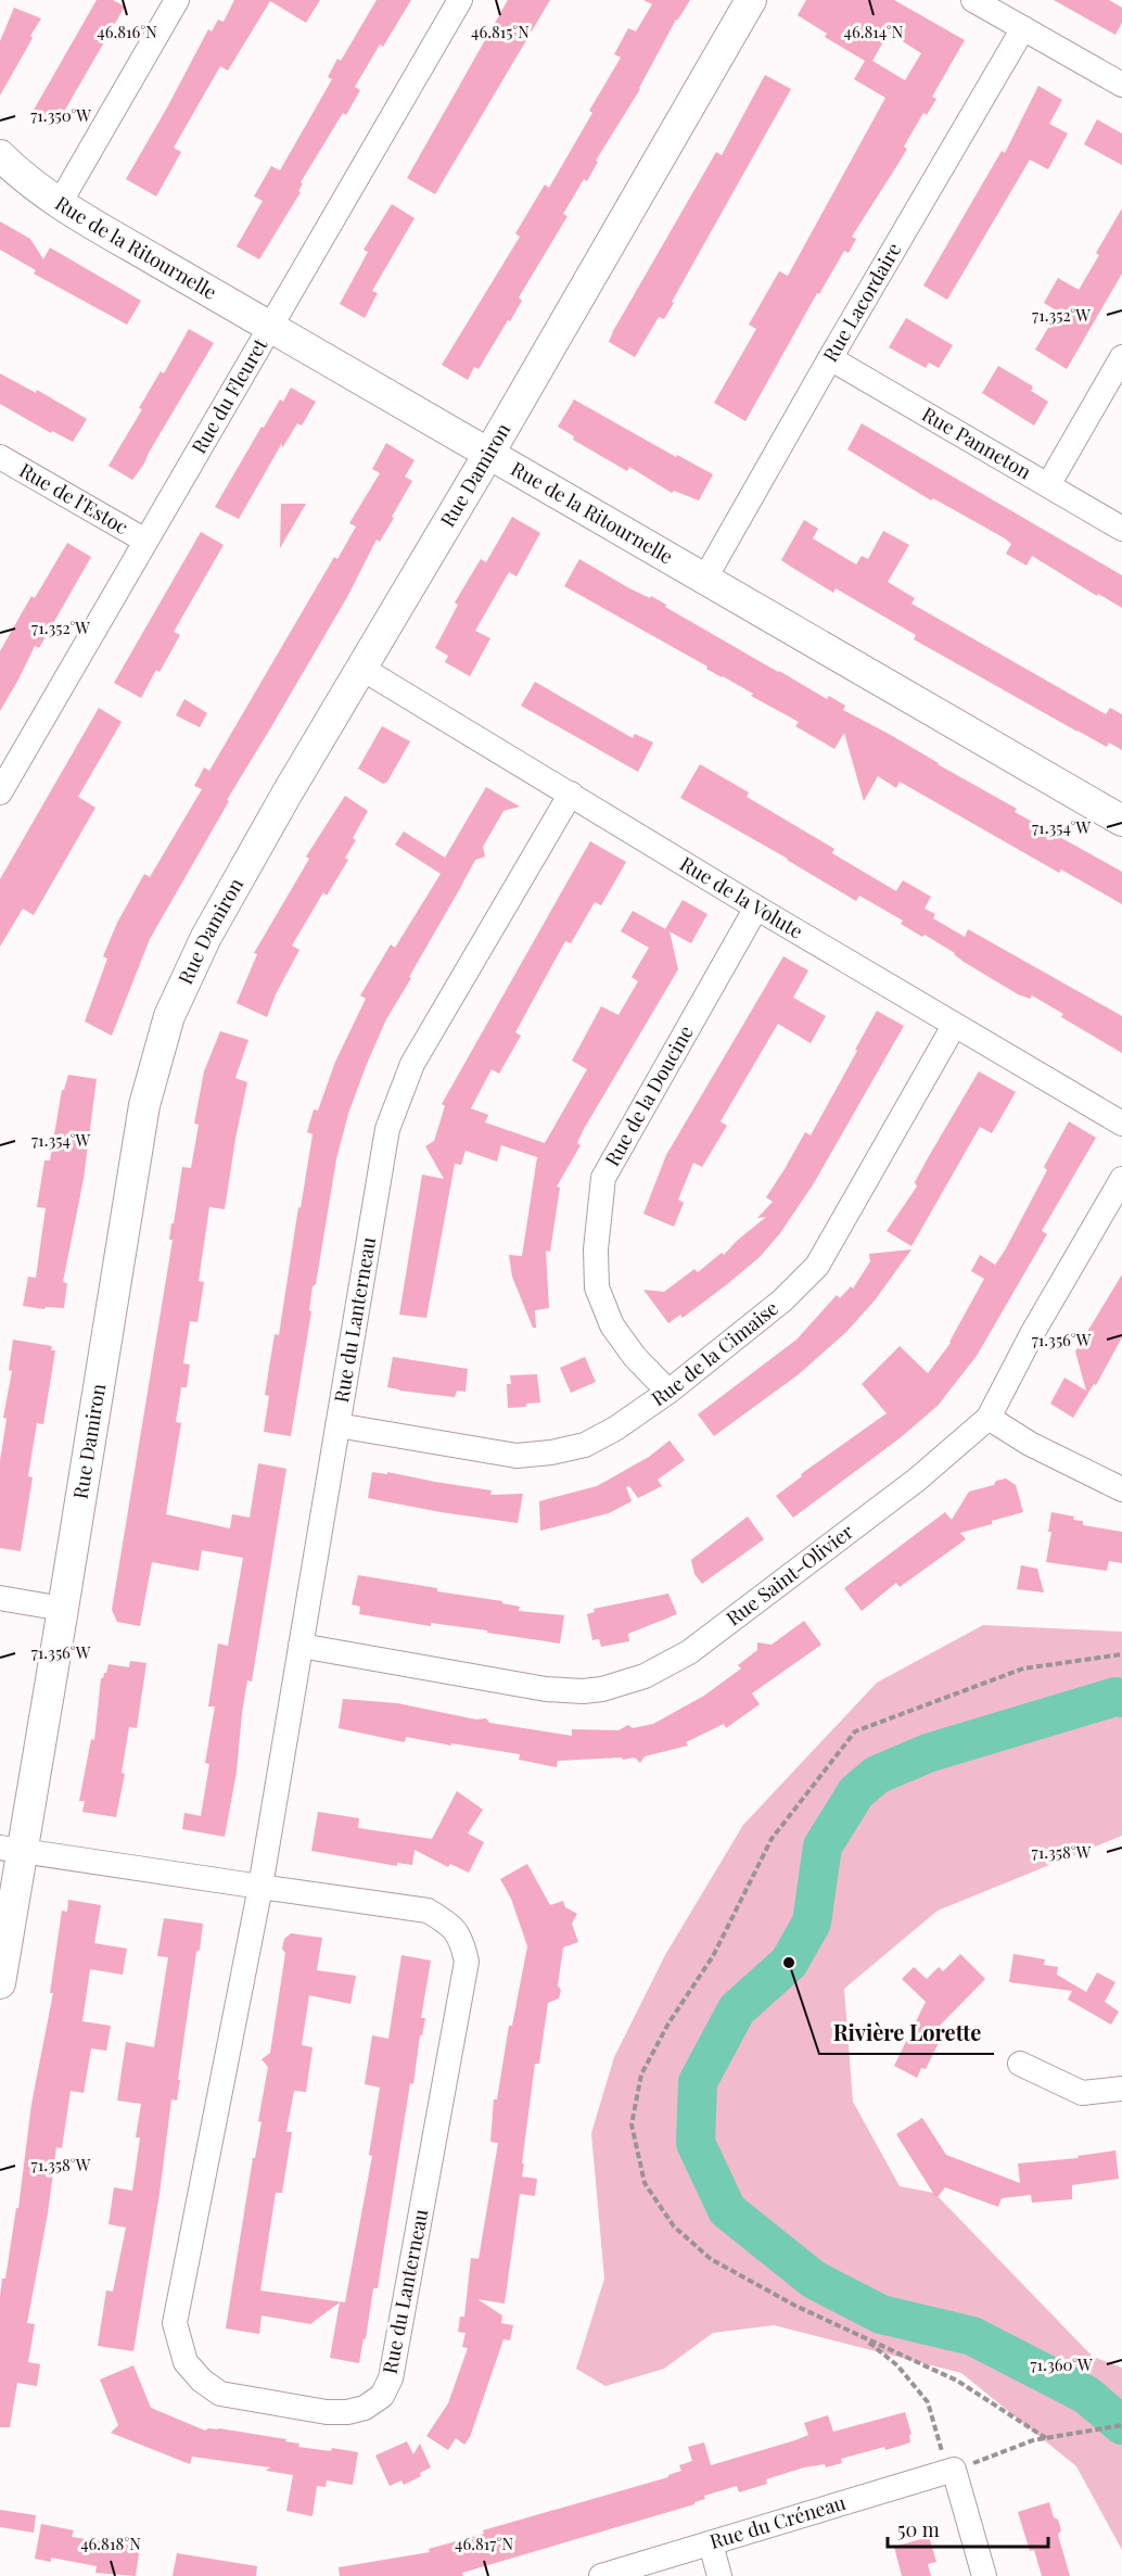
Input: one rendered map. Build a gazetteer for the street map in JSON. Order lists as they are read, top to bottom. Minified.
{"streets":{"street":["Rue de la Ritournelle","Rue Lacordaire","Rue du Fleuret","Rue Panneton","Rue Damiron","Rue de l'Estoc","Rue de la Volute","Rue de la Doucine","Rue du Lanterneau","Rue de la Cimaise","Rue Saint-Olivier","Rue du Créneau"]},"crossings":[["Rue de la Ritournelle","Rue Lacordaire"],["Rue de la Ritournelle","Rue du Fleuret"],["Rue de la Ritournelle","Rue Damiron"],["Rue Lacordaire","Rue Panneton"],["Rue du Fleuret","Rue de l'Estoc"],["Rue Damiron","Rue de la Volute"],["Rue Damiron","Rue du Lanterneau"],["Rue de la Volute","Rue de la Doucine"],["Rue de la Volute","Rue du Lanterneau"],["Rue de la Volute","Rue de la Cimaise"],["Rue de la Doucine","Rue de la Cimaise"],["Rue du Lanterneau","Rue de la Cimaise"],["Rue du Lanterneau","Rue Saint-Olivier"]],"places":["Rivière Lorette"],"scale_bar":"50 m","coordinates":["46.816°N","46.815°N","46.814°N","71.350°W","71.352°W","71.354°W","71.356°W","71.358°W","71.360°W","46.818°N","46.817°N"]}
